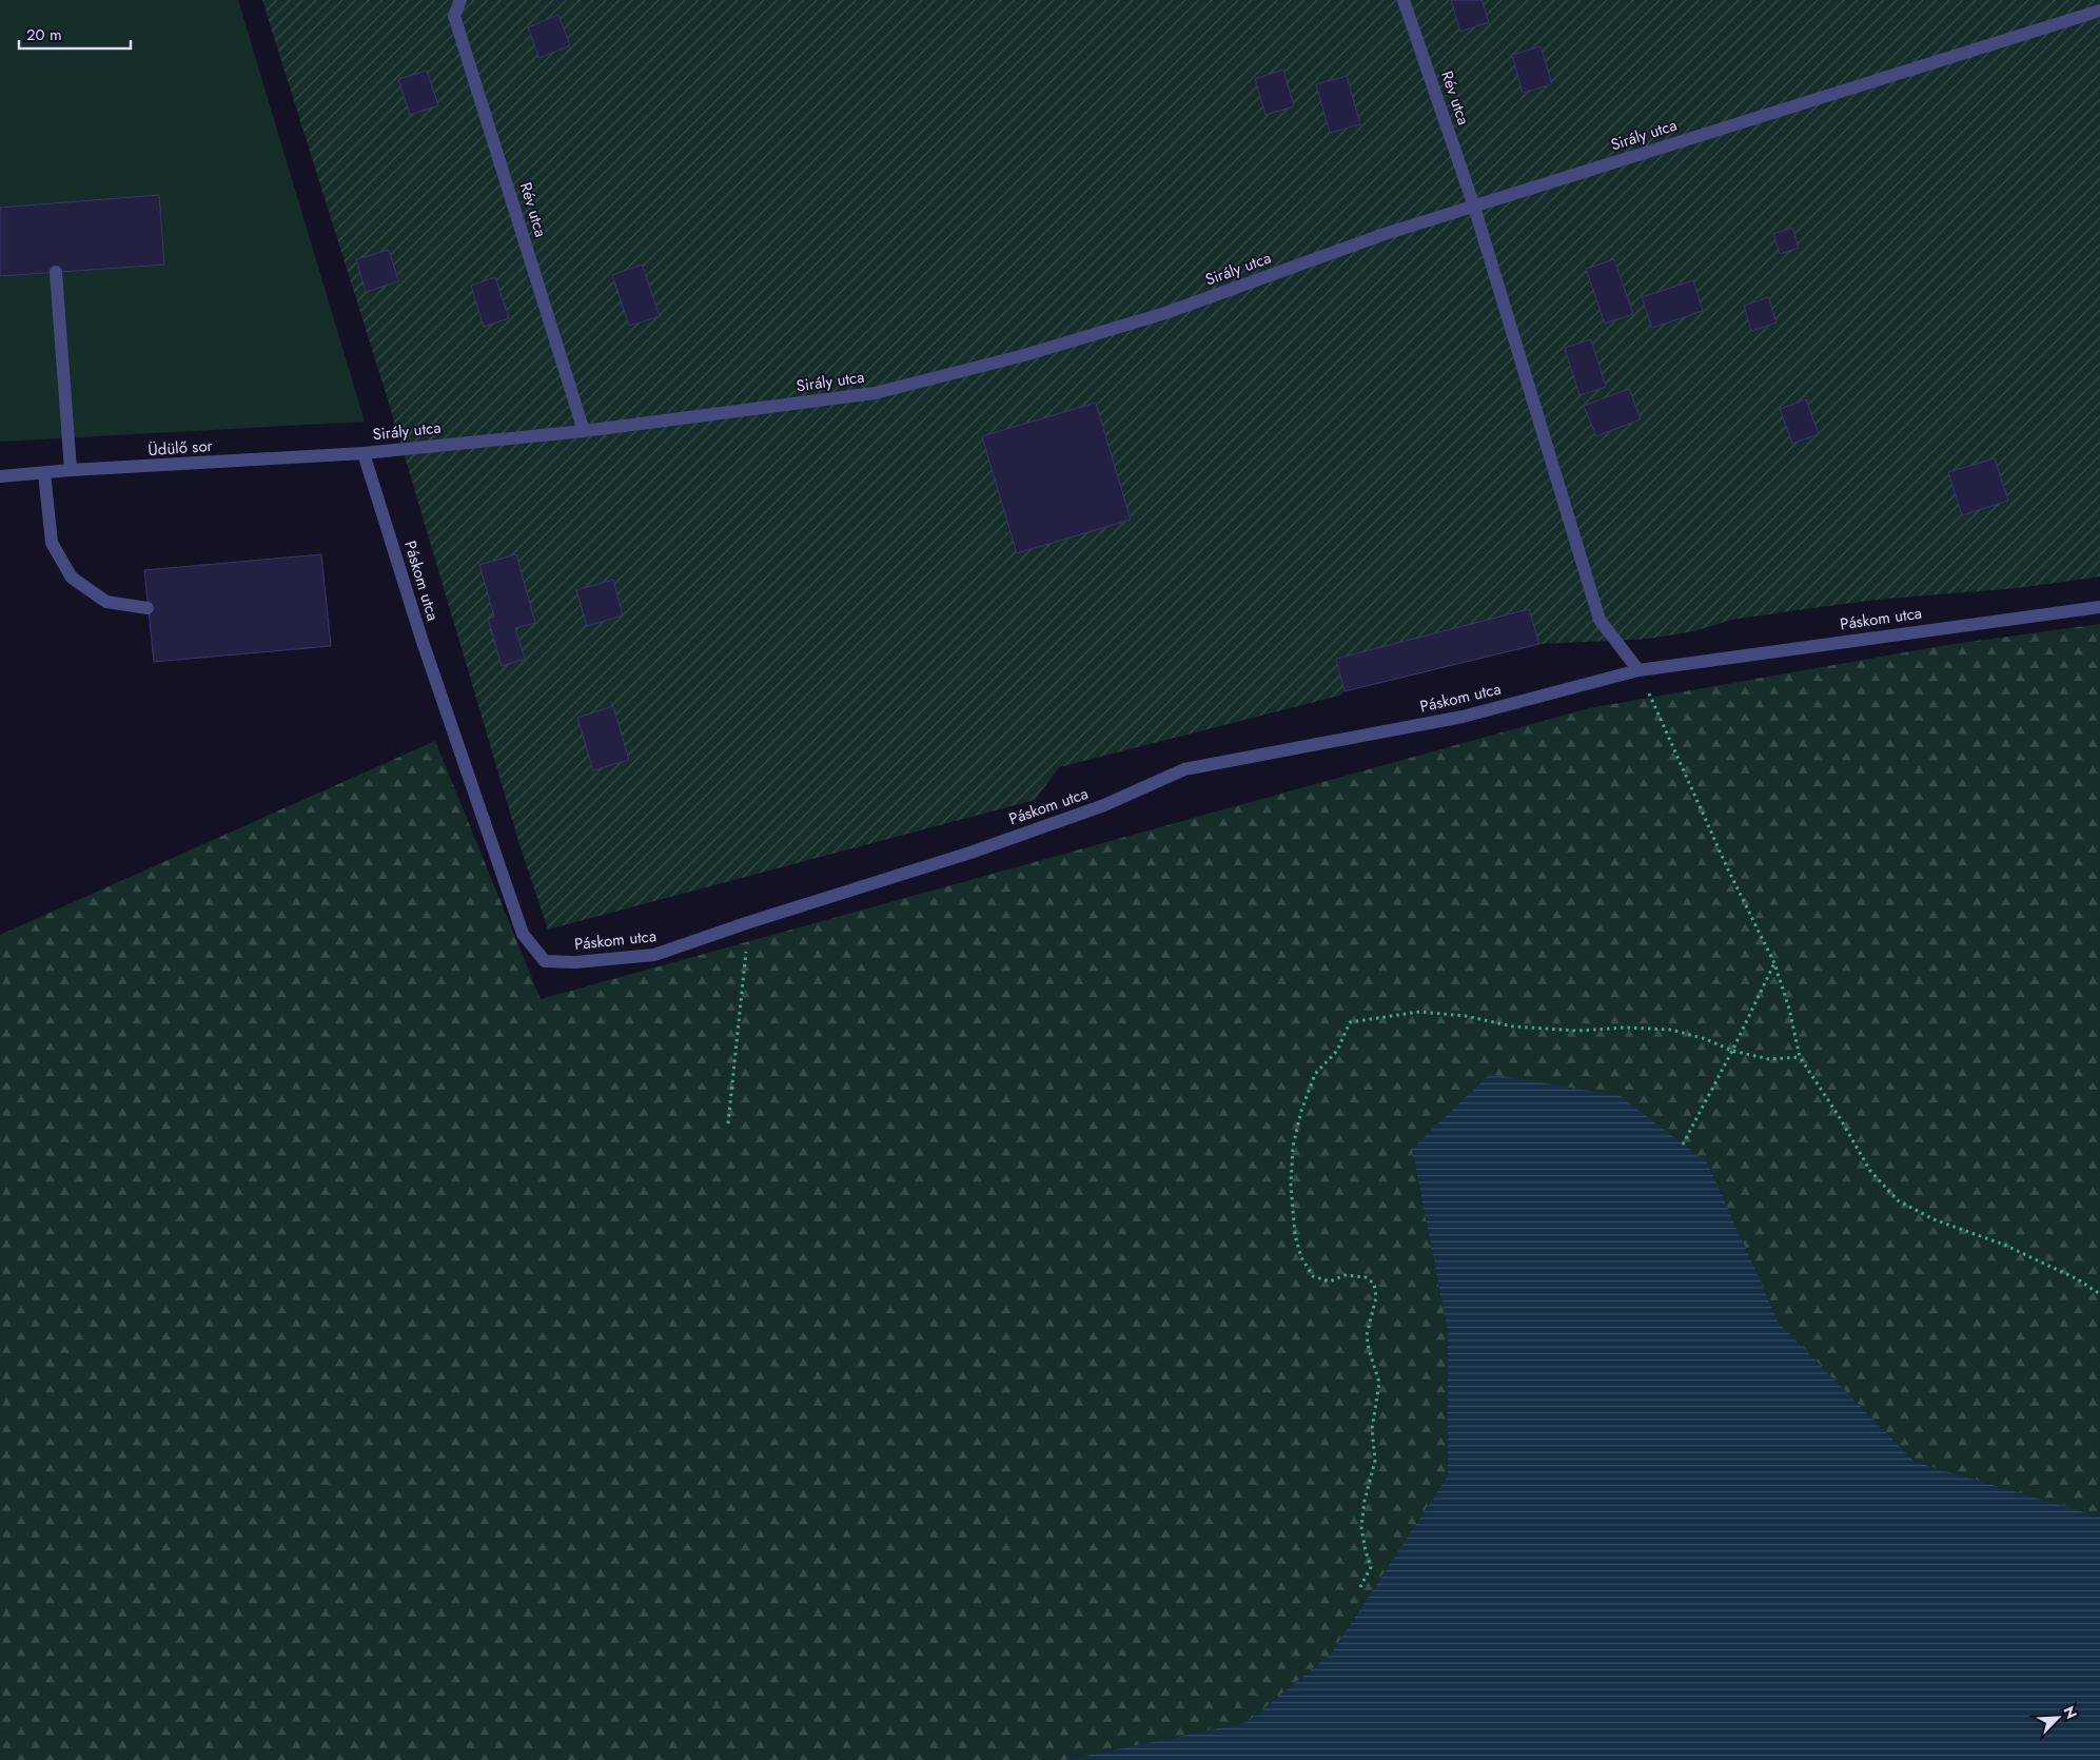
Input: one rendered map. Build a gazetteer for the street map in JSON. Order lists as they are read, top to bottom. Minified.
{"streets":{"street":["Rév utca","Sirály utca","Üdülő sor","Páskom utca"]},"crossings":[["Rév utca","Sirály utca"],["Rév utca","Páskom utca"],["Sirály utca","Üdülő sor"],["Sirály utca","Páskom utca"],["Üdülő sor","Páskom utca"]],"scale_bar":"20 m","north":"top right"}
